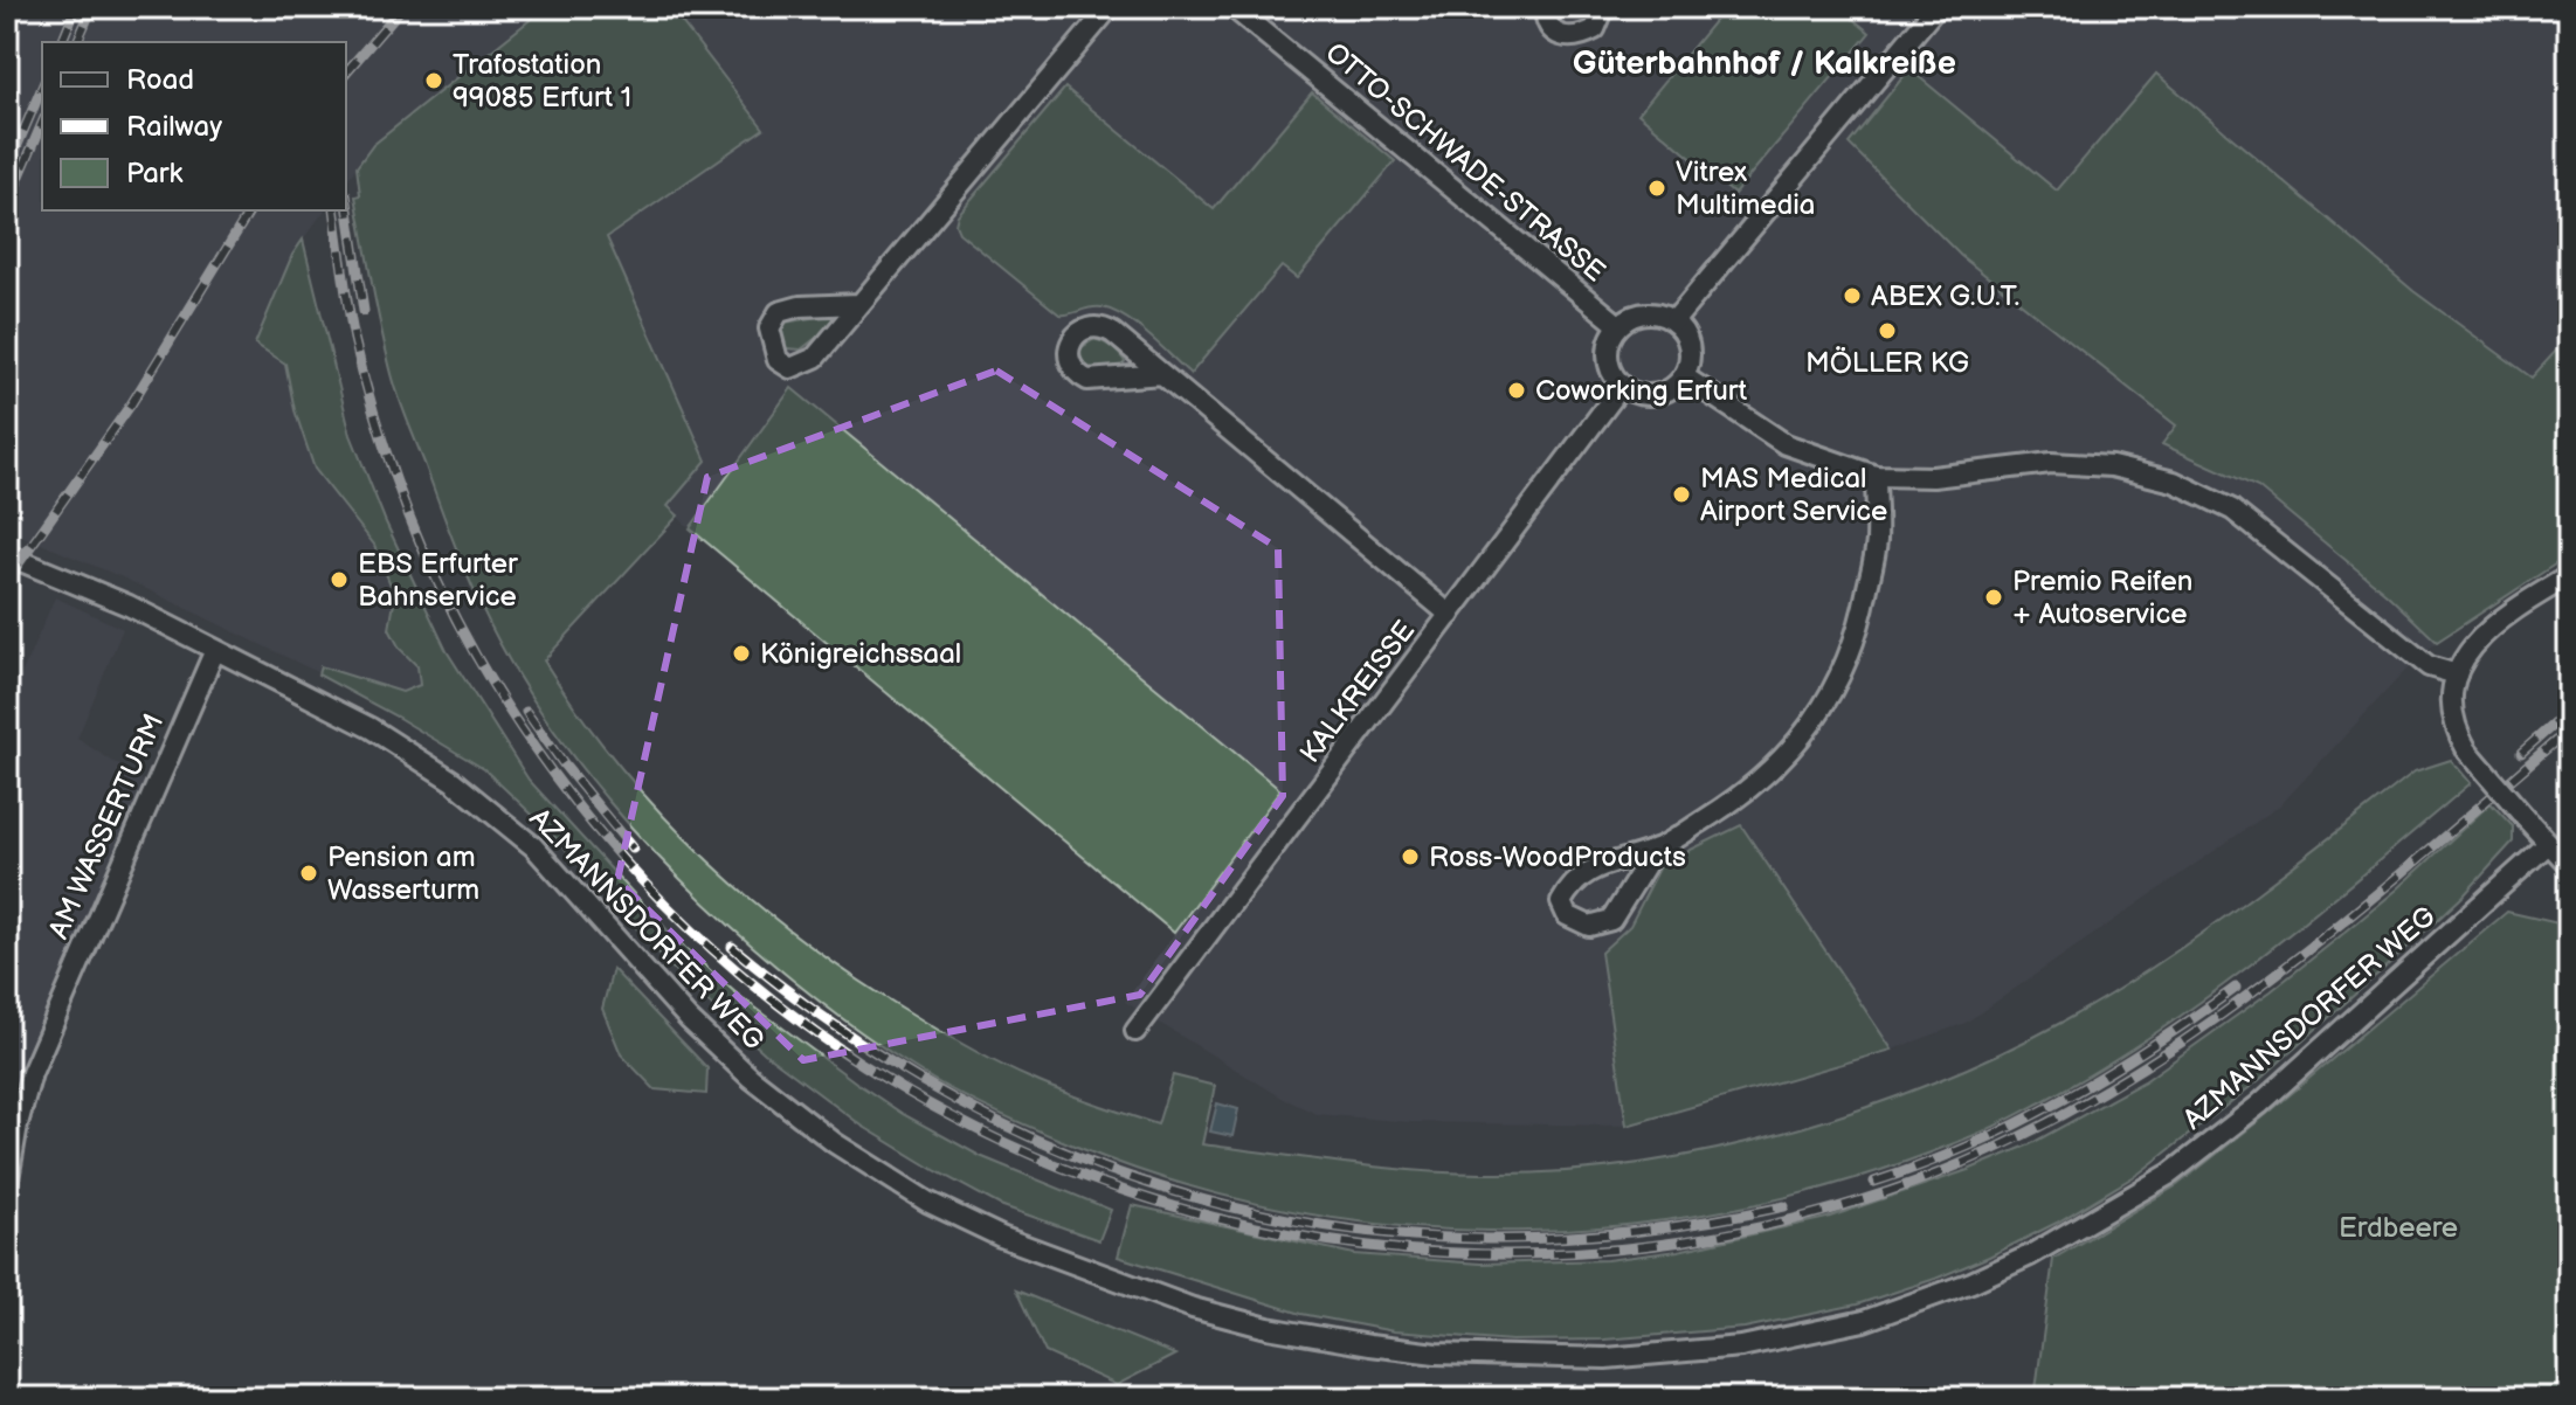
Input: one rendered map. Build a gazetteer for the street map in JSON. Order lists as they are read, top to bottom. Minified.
{"streets":{"street":["OTTO-SCHWADE-STRASSE","KALKREISSE","AM WASSERTURM","AZMANNSDORFER WEG"]},"crossings":[["OTTO-SCHWADE-STRASSE","KALKREISSE"],["AM WASSERTURM","AZMANNSDORFER WEG"]],"districts":["Güterbahnhof / Kalkreiße"],"parks":["Erdbeere"],"places":["Trafostation 99085 Erfurt 1","Vitrex Multimedia","ABEX G.U.T.","MÖLLER KG","Coworking Erfurt","MAS Medical Airport Service","EBS Erfurter Bahnservice","Premio Reifen + Autoservice","Königreichssaal","Ross-WoodProducts","Pension am Wasserturm"],"legend":["Road","Railway","Park"]}
